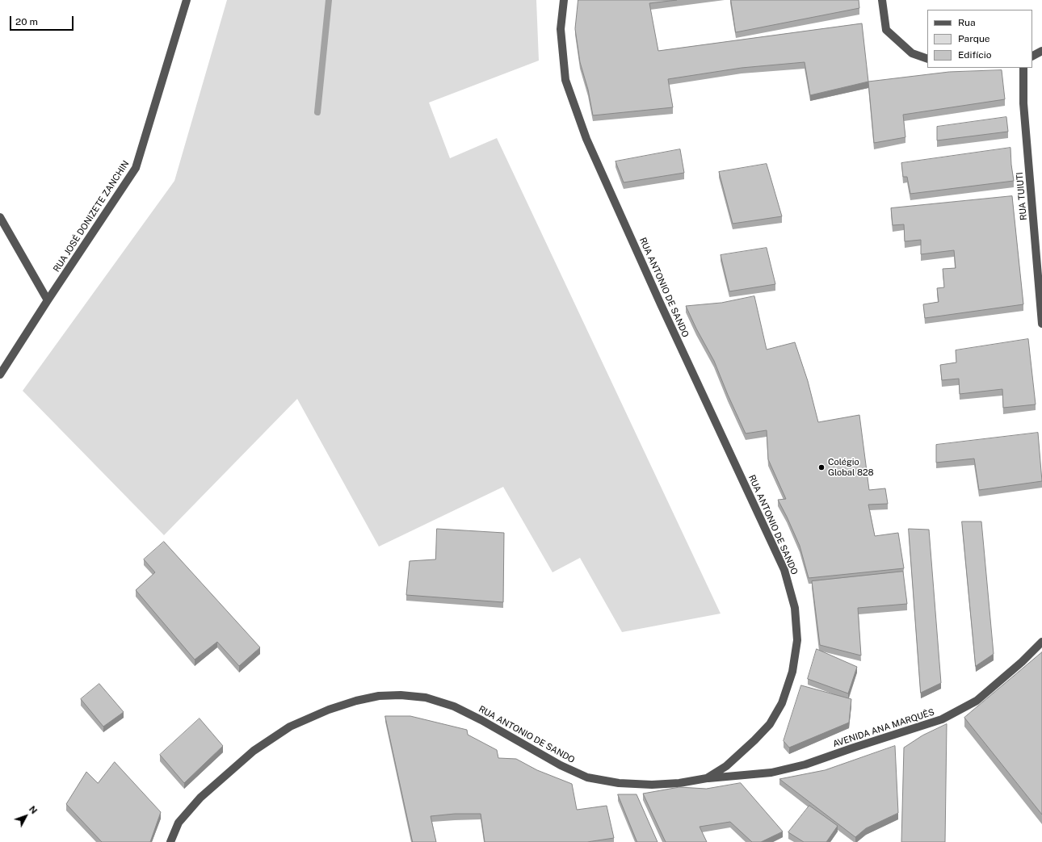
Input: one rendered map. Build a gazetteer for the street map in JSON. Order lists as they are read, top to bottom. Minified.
{"streets":{"street":["RUA TUIUTI","RUA JOSÉ DONIZETE ZANCHIN","RUA ANTONIO DE SANDO","AVENIDA ANA MARQUÊS"]},"crossings":[["RUA ANTONIO DE SANDO","AVENIDA ANA MARQUÊS"]],"places":["Colégio Global 828"],"legend":["Rua","Parque","Edifício"],"scale_bar":"20 m","north":"top right"}
